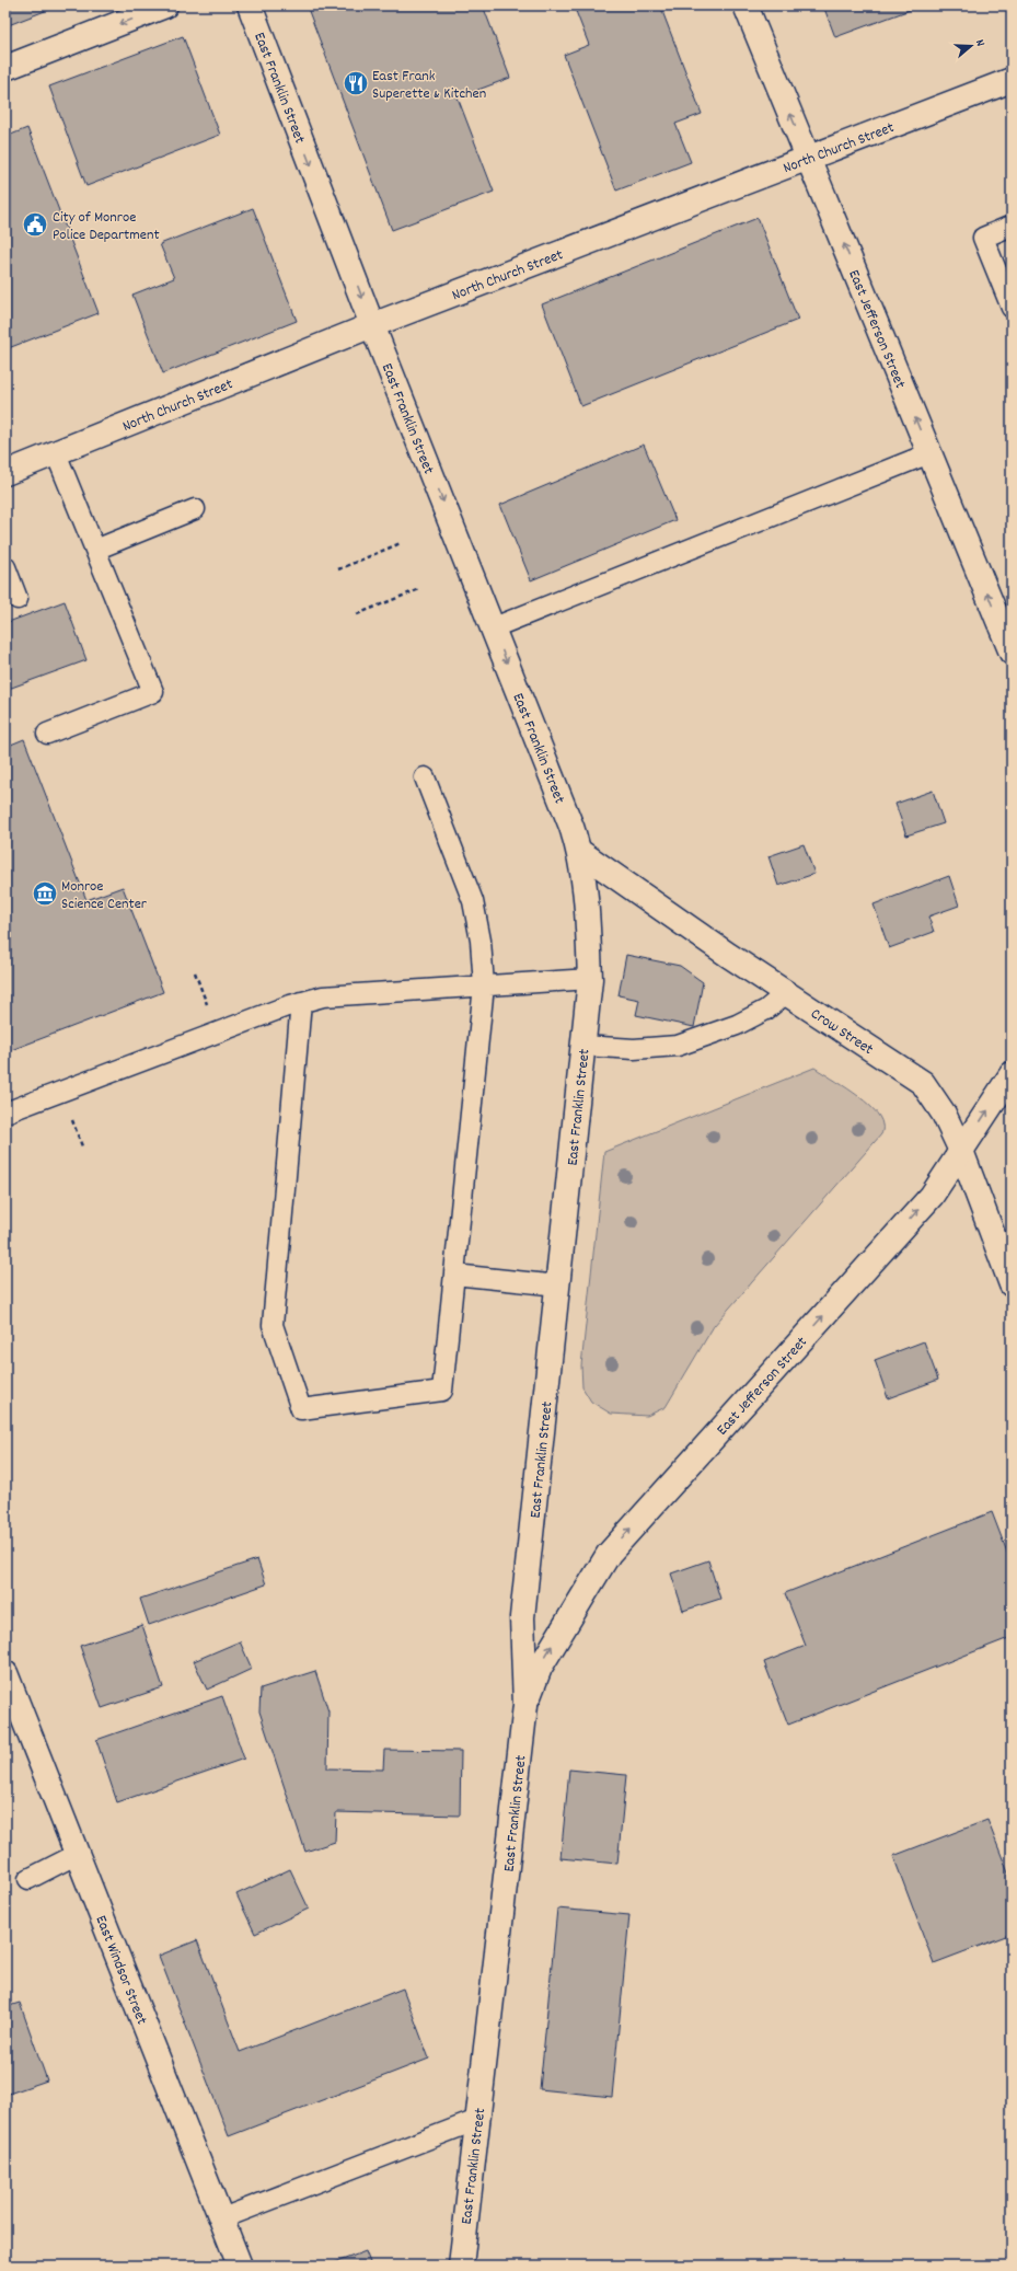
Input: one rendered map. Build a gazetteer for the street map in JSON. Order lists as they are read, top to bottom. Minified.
{"streets":{"main road":["East Franklin Street","North Church Street","East Jefferson Street","Crow Street","East Windsor Street"]},"crossings":[["East Franklin Street","North Church Street"],["East Franklin Street","East Jefferson Street"],["East Franklin Street","Crow Street"],["North Church Street","East Jefferson Street"],["East Jefferson Street","Crow Street"]],"one_way":["East Franklin Street","East Jefferson Street"],"places":{"restaurant":["East Frank Superette & Kitchen"],"public building":["City of Monroe Police Department"],"museum":["Monroe Science Center"]},"north":"right"}
